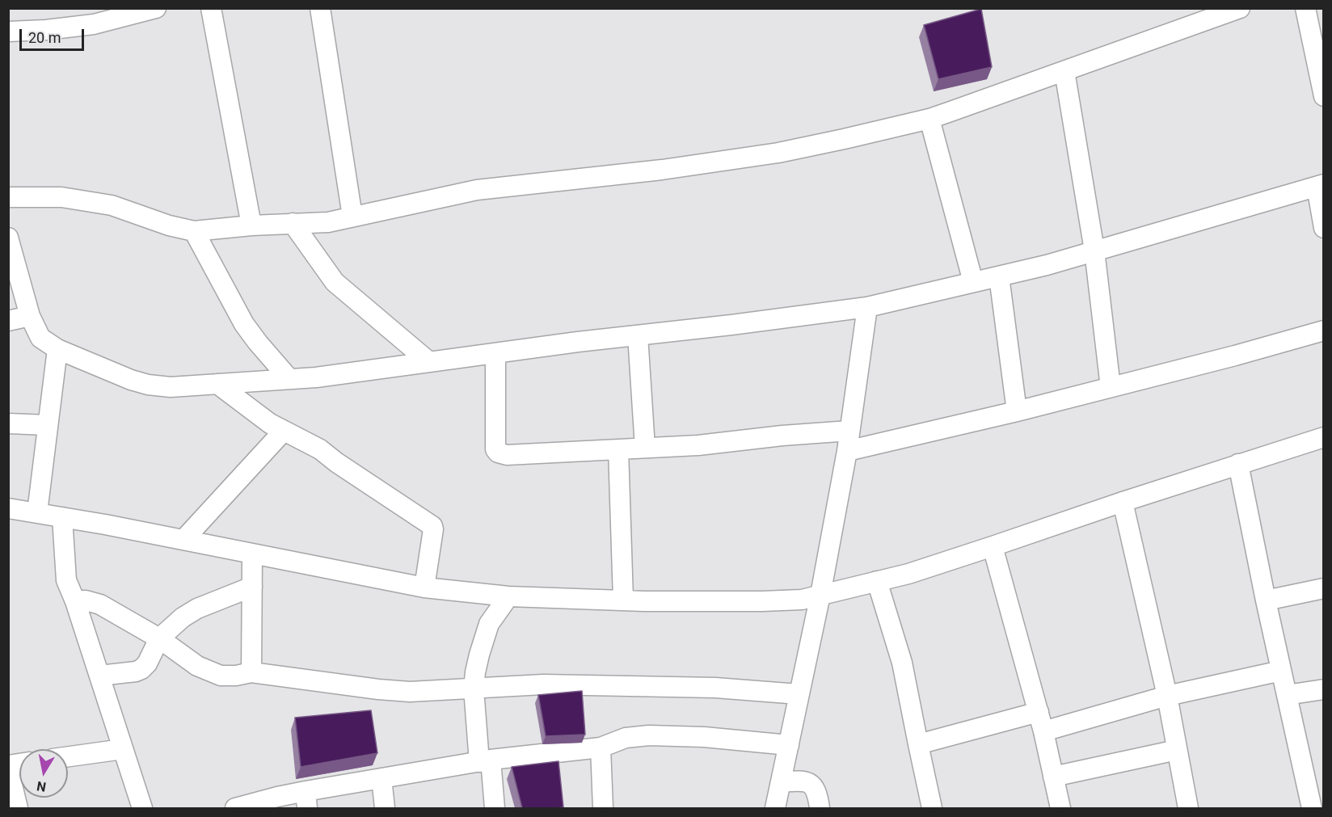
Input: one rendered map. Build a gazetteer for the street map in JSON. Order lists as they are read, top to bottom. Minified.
{"scale_bar":"20 m","north":"bottom"}
